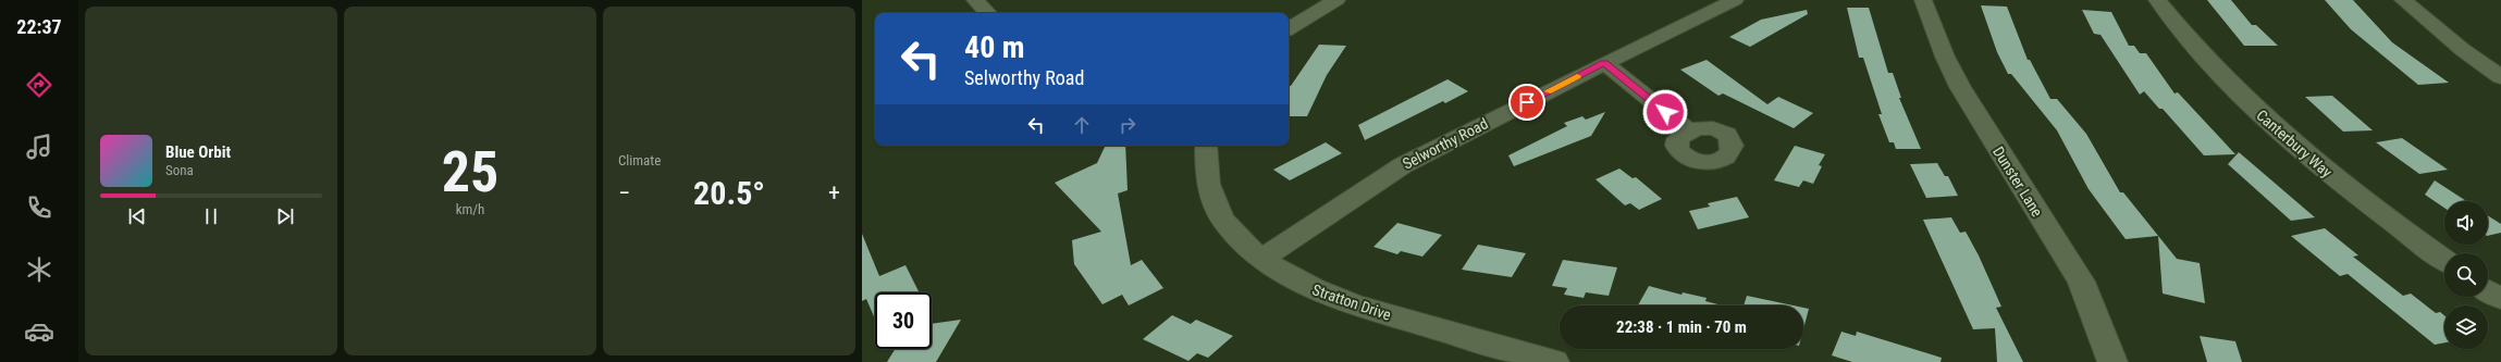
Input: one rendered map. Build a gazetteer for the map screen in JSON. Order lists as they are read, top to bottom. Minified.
{"streets":{"street":["Selworthy Road","Canterbury Way","Dunster Lane","Stratton Drive"]},"crossings":[["Selworthy Road","Stratton Drive"]],"page":{"tabs":"22:37","tile":[["25","km/h"],"Climate"],"turn":["40 m","Selworthy Road"],"song":["Blue Orbit","Sona"],"heat":["−","20.5°","+"],"limit":"30","trip":"22:38 · 1 min · 70 m"}}
